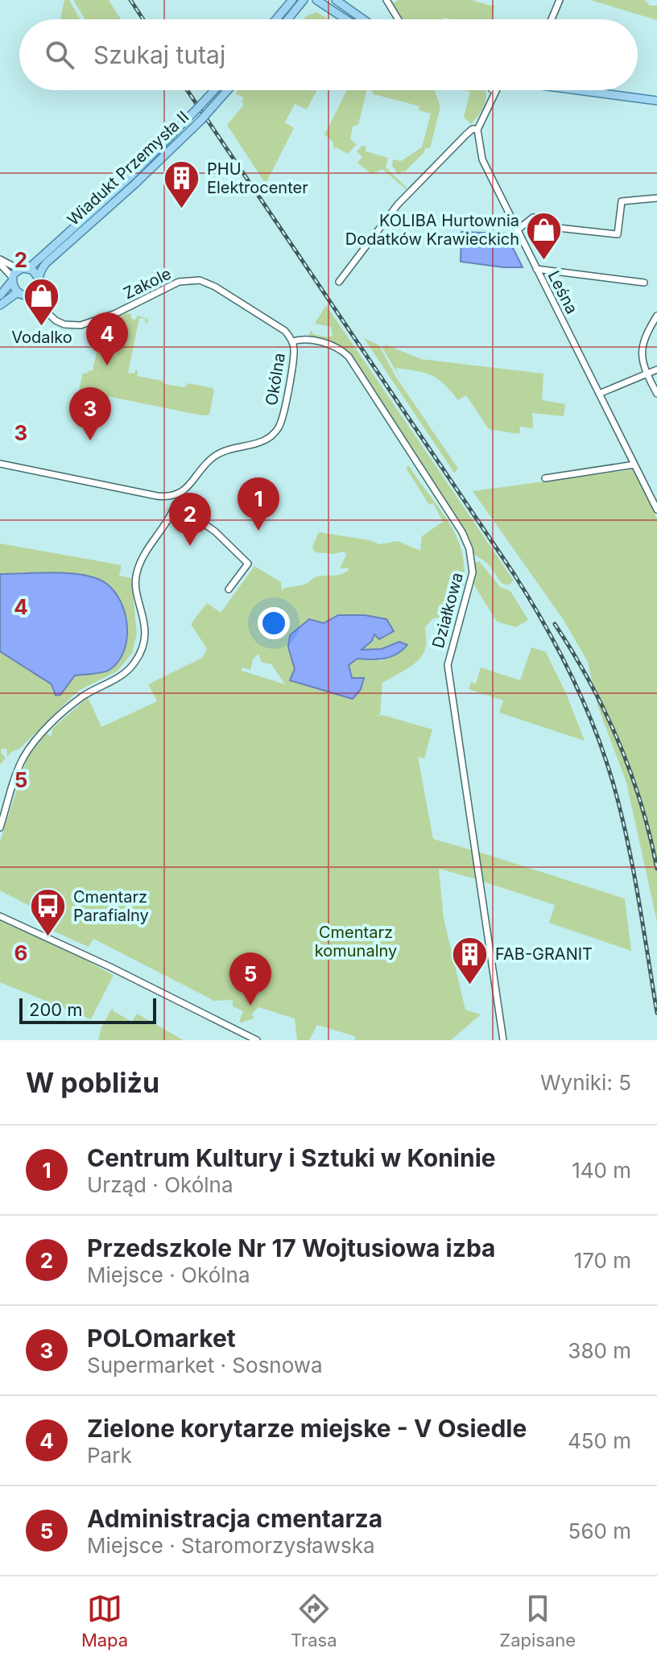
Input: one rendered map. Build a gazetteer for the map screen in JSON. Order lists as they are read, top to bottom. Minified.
{"streets":{"main road":["Wiadukt Przemysła II"],"street":["Zakole","Leśna","Okólna","Działkowa"]},"crossings":[["Wiadukt Przemysła II","Zakole"],["Zakole","Okólna"],["Zakole","Działkowa"],["Okólna","Działkowa"]],"parks":["Cmentarz komunalny"],"places":{"building":["PHU Elektrocenter","FAB-GRANIT"],"shop":["KOLIBA Hurtownia Dodatków Krawieckich","Vodalko"],"bus stop":["Cmentarz Parafialny"]},"scale_bar":"200 m","page":{"search":"Szukaj tutaj","pins":["4","3","1","2","5"],"scale":"200 m","heading":["W pobliżu","Wyniki: 5"],"list":[{"mark":"1","name":"Centrum Kultury i Sztuki w Koninie","note":"Urząd · Okólna","value":"140 m"},{"mark":"2","name":"Przedszkole Nr 17 Wojtusiowa izba","note":"Miejsce · Okólna","value":"170 m"},{"mark":"3","name":"POLOmarket","note":"Supermarket · Sosnowa","value":"380 m"},{"mark":"4","name":"Zielone korytarze miejske - V Osiedle","note":"Park","value":"450 m"},{"mark":"5","name":"Administracja cmentarza","note":"Miejsce · Staromorzysławska","value":"560 m"}],"nav":["Mapa","Trasa","Zapisane"]},"grid":{"rows":["2","3","4","5","6"]}}
